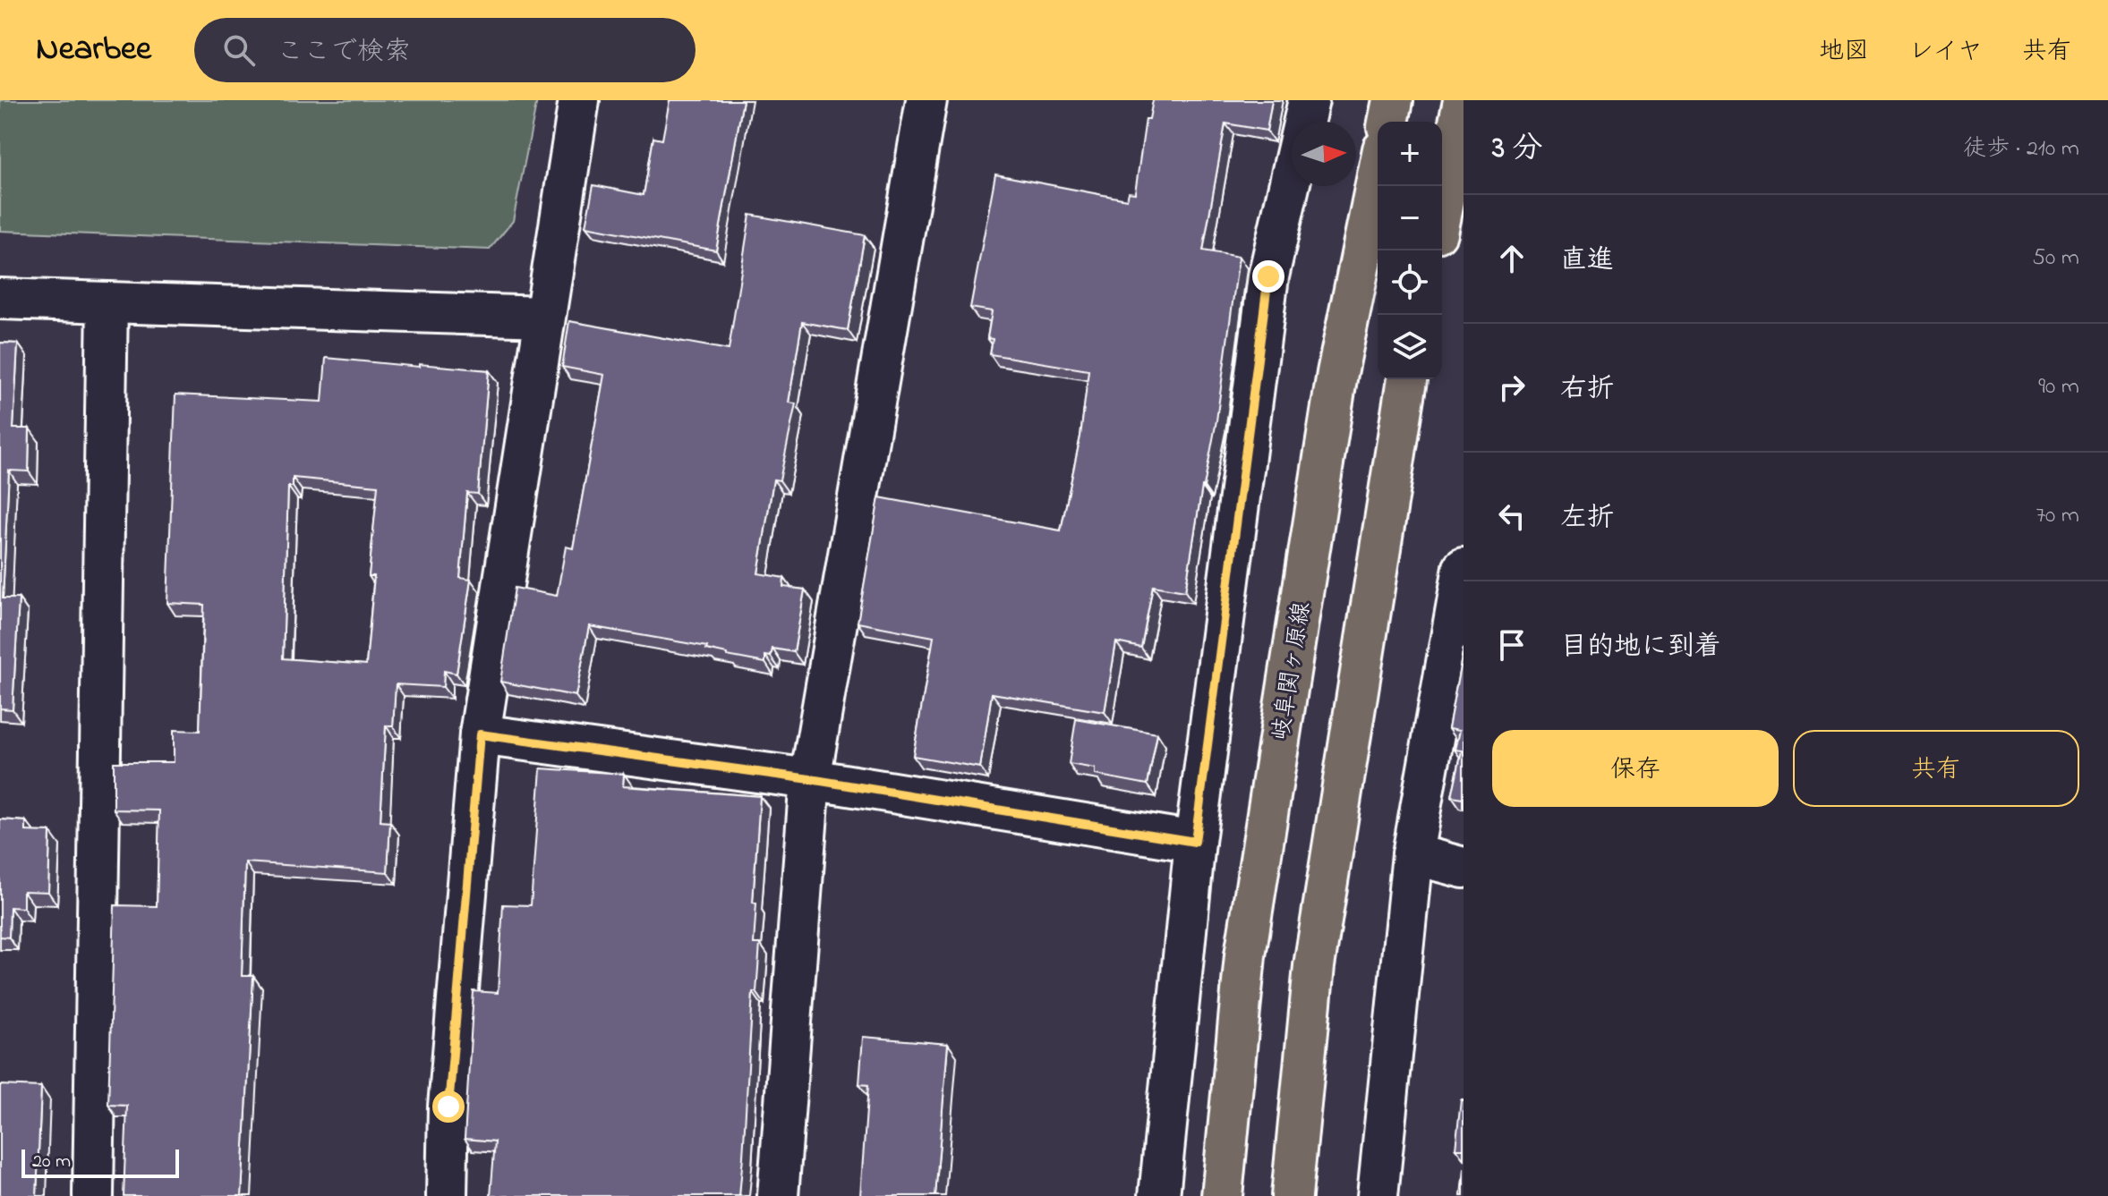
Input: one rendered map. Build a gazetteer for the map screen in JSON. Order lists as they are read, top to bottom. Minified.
{"streets":{"main road":["岐阜関ヶ原線"]},"scale_bar":"20 m","north":"right","page":{"header":"Nearbee","search":"ここで検索","nav":["地図","レイヤ","共有"],"heading":["3 分","徒歩 · 210 m"],"map_buttons":["+","−"],"list":[["直進","50 m"],["右折","90 m"],["左折","70 m"],"目的地に到着"],"buttons":["保存","共有"],"scale":"20 m"}}
